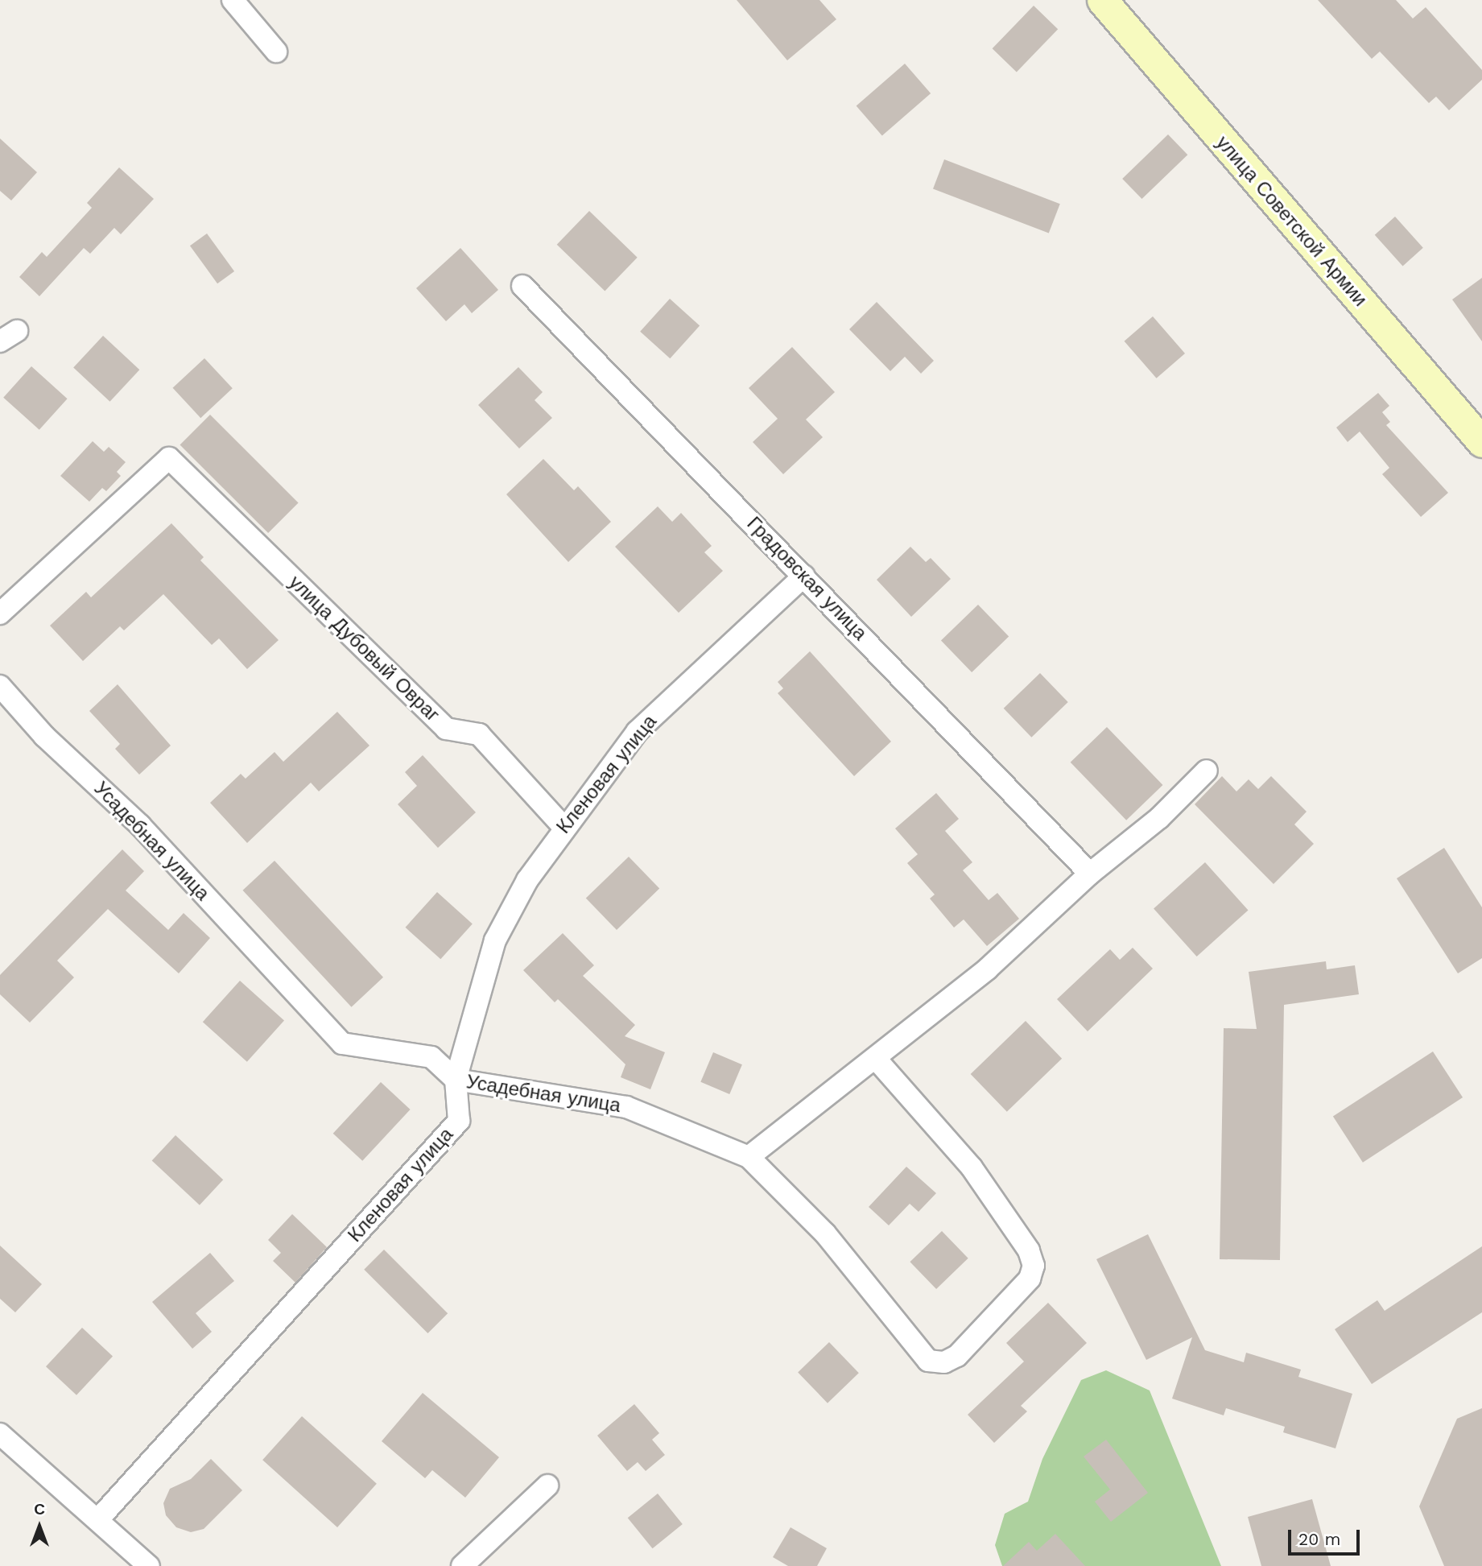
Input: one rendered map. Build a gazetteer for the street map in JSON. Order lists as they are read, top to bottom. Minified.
{"streets":{"street":["улица Советской Армии","Градовская улица","улица Дубовый Овраг","Кленовая улица","Усадебная улица"]},"crossings":[["Градовская улица","Кленовая улица"],["улица Дубовый Овраг","Кленовая улица"],["Кленовая улица","Усадебная улица"]],"scale_bar":"20 m","north":"top"}
